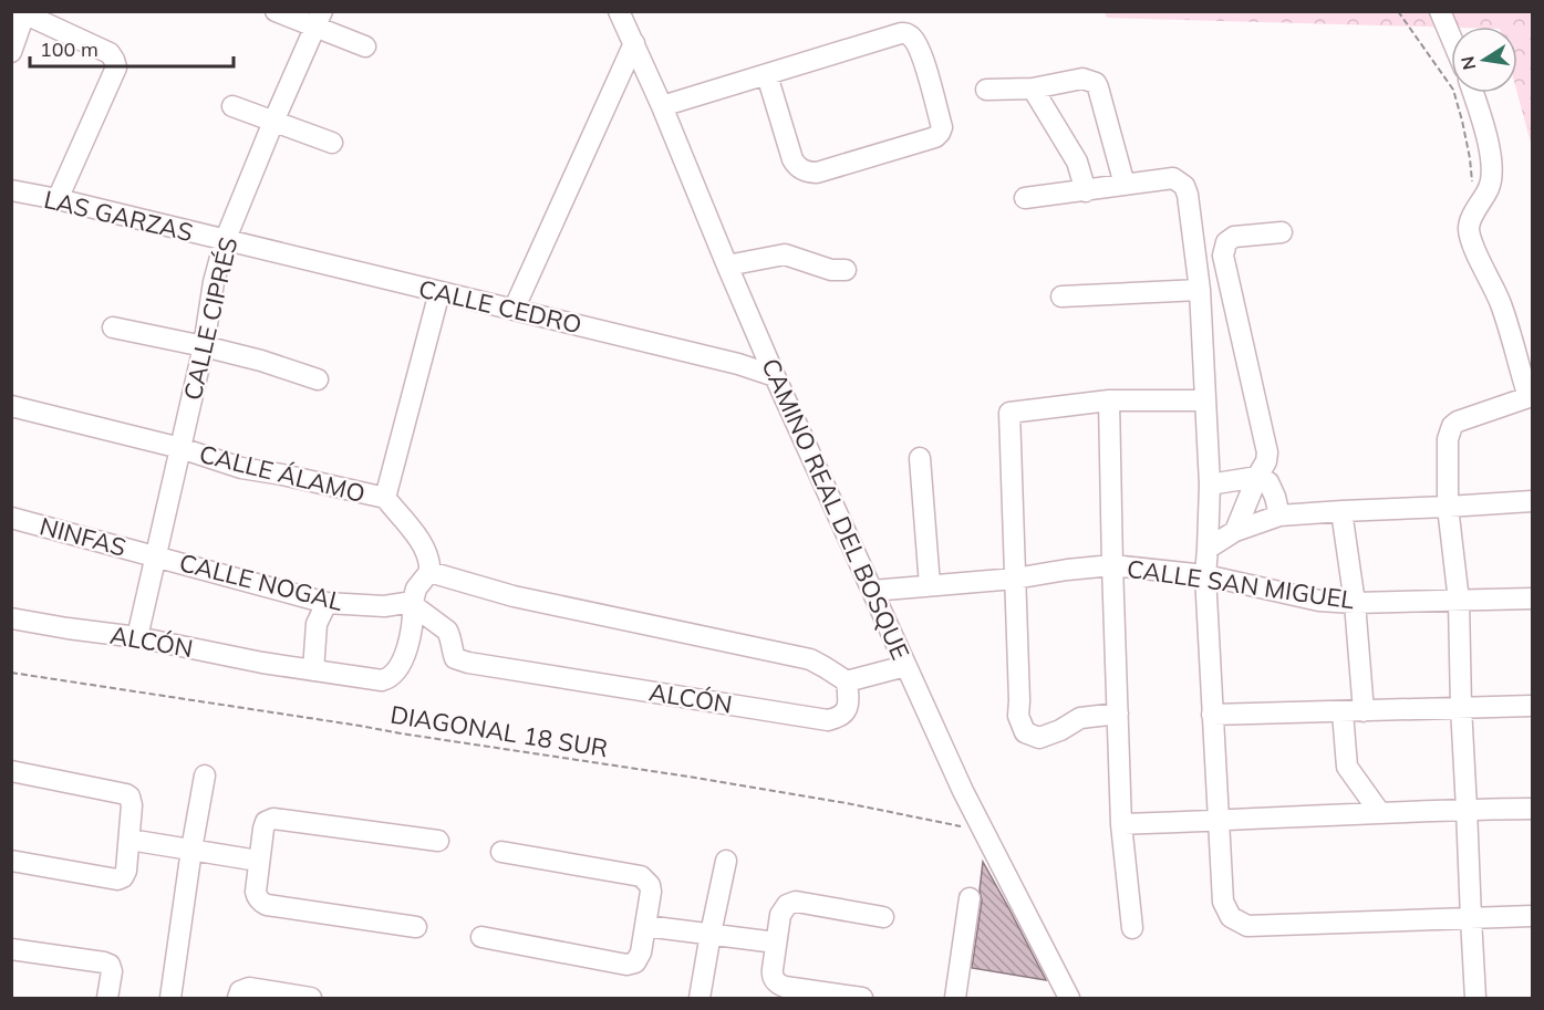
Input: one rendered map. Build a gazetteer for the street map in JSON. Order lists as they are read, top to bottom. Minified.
{"streets":{"street":["LAS GARZAS","CALLE CEDRO","CALLE CIPRÉS","CALLE ÁLAMO","CAMINO REAL DEL BOSQUE","NINFAS","CALLE NOGAL","CALLE SAN MIGUEL","ALCÓN"],"path":["DIAGONAL 18 SUR"]},"crossings":[["LAS GARZAS","CALLE CEDRO"],["LAS GARZAS","CALLE CIPRÉS"],["CALLE CEDRO","CALLE CIPRÉS"],["CALLE CEDRO","CAMINO REAL DEL BOSQUE"],["CALLE CIPRÉS","CALLE ÁLAMO"],["CALLE CIPRÉS","NINFAS"],["CALLE CIPRÉS","CALLE NOGAL"],["CALLE CIPRÉS","ALCÓN"],["CAMINO REAL DEL BOSQUE","CALLE SAN MIGUEL"],["CAMINO REAL DEL BOSQUE","DIAGONAL 18 SUR"],["NINFAS","CALLE NOGAL"],["CALLE NOGAL","ALCÓN"]],"scale_bar":"100 m","north":"left"}
